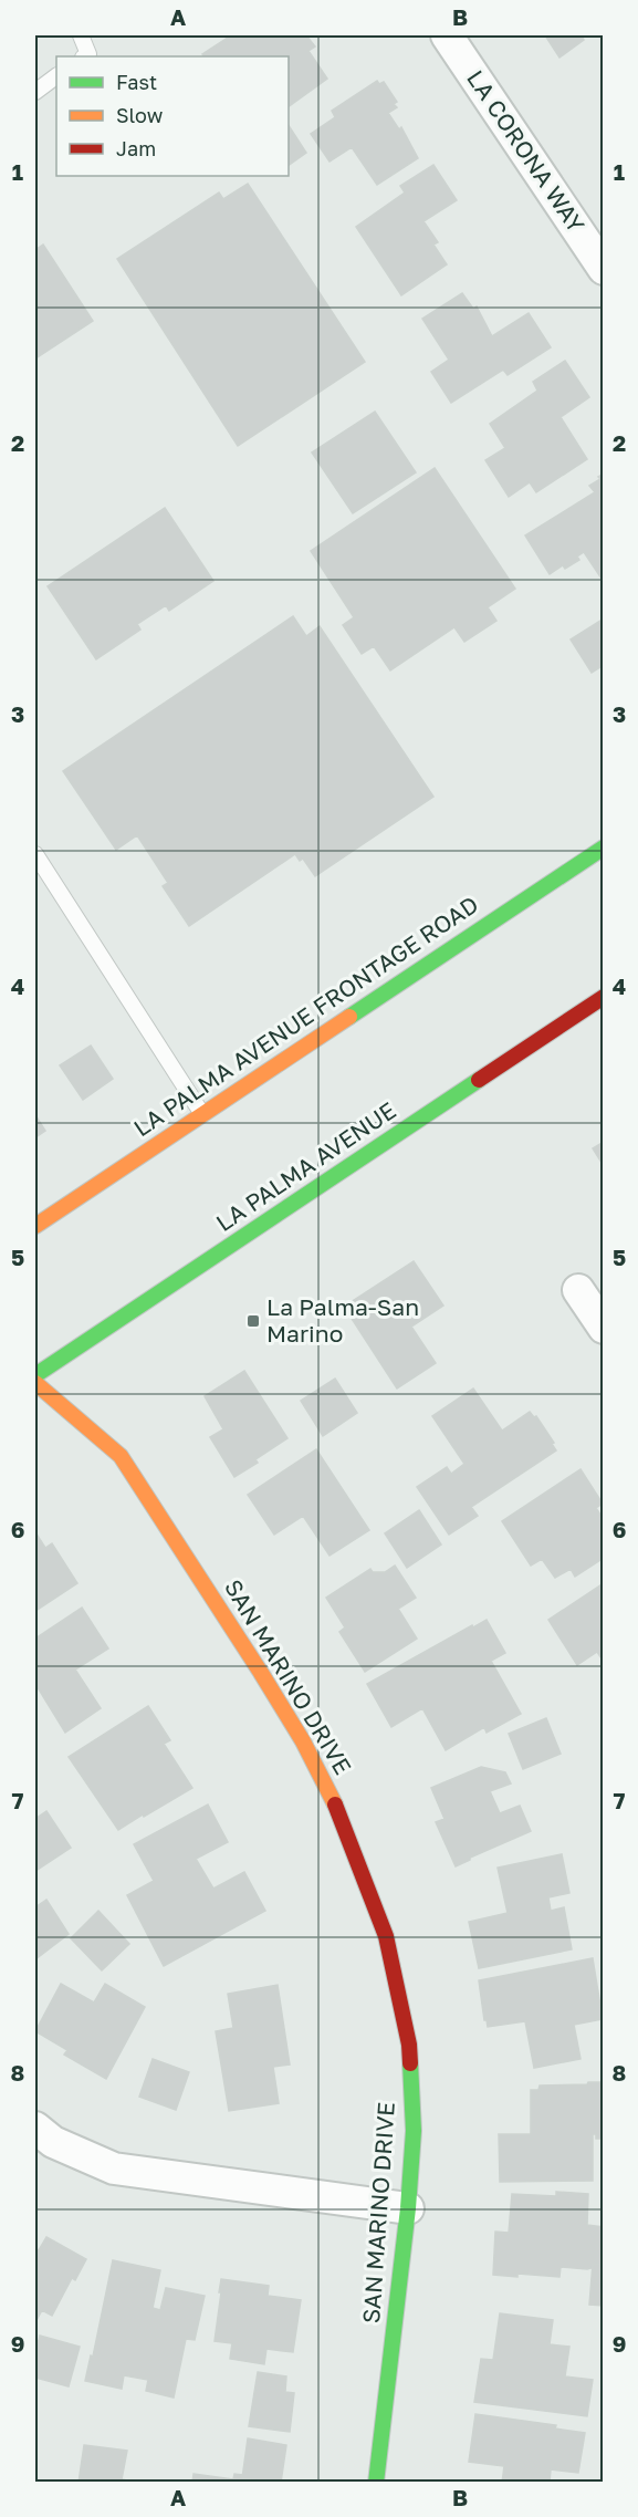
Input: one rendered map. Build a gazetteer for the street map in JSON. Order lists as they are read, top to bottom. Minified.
{"streets":{"street":["LA CORONA WAY","LA PALMA AVENUE FRONTAGE ROAD","LA PALMA AVENUE","SAN MARINO DRIVE"]},"places":{"transit":["La Palma-San Marino"]},"legend":["Fast","Slow","Jam"],"grid":{"columns":["A","B"],"rows":["1","2","3","4","5","6","7","8","9"]}}
